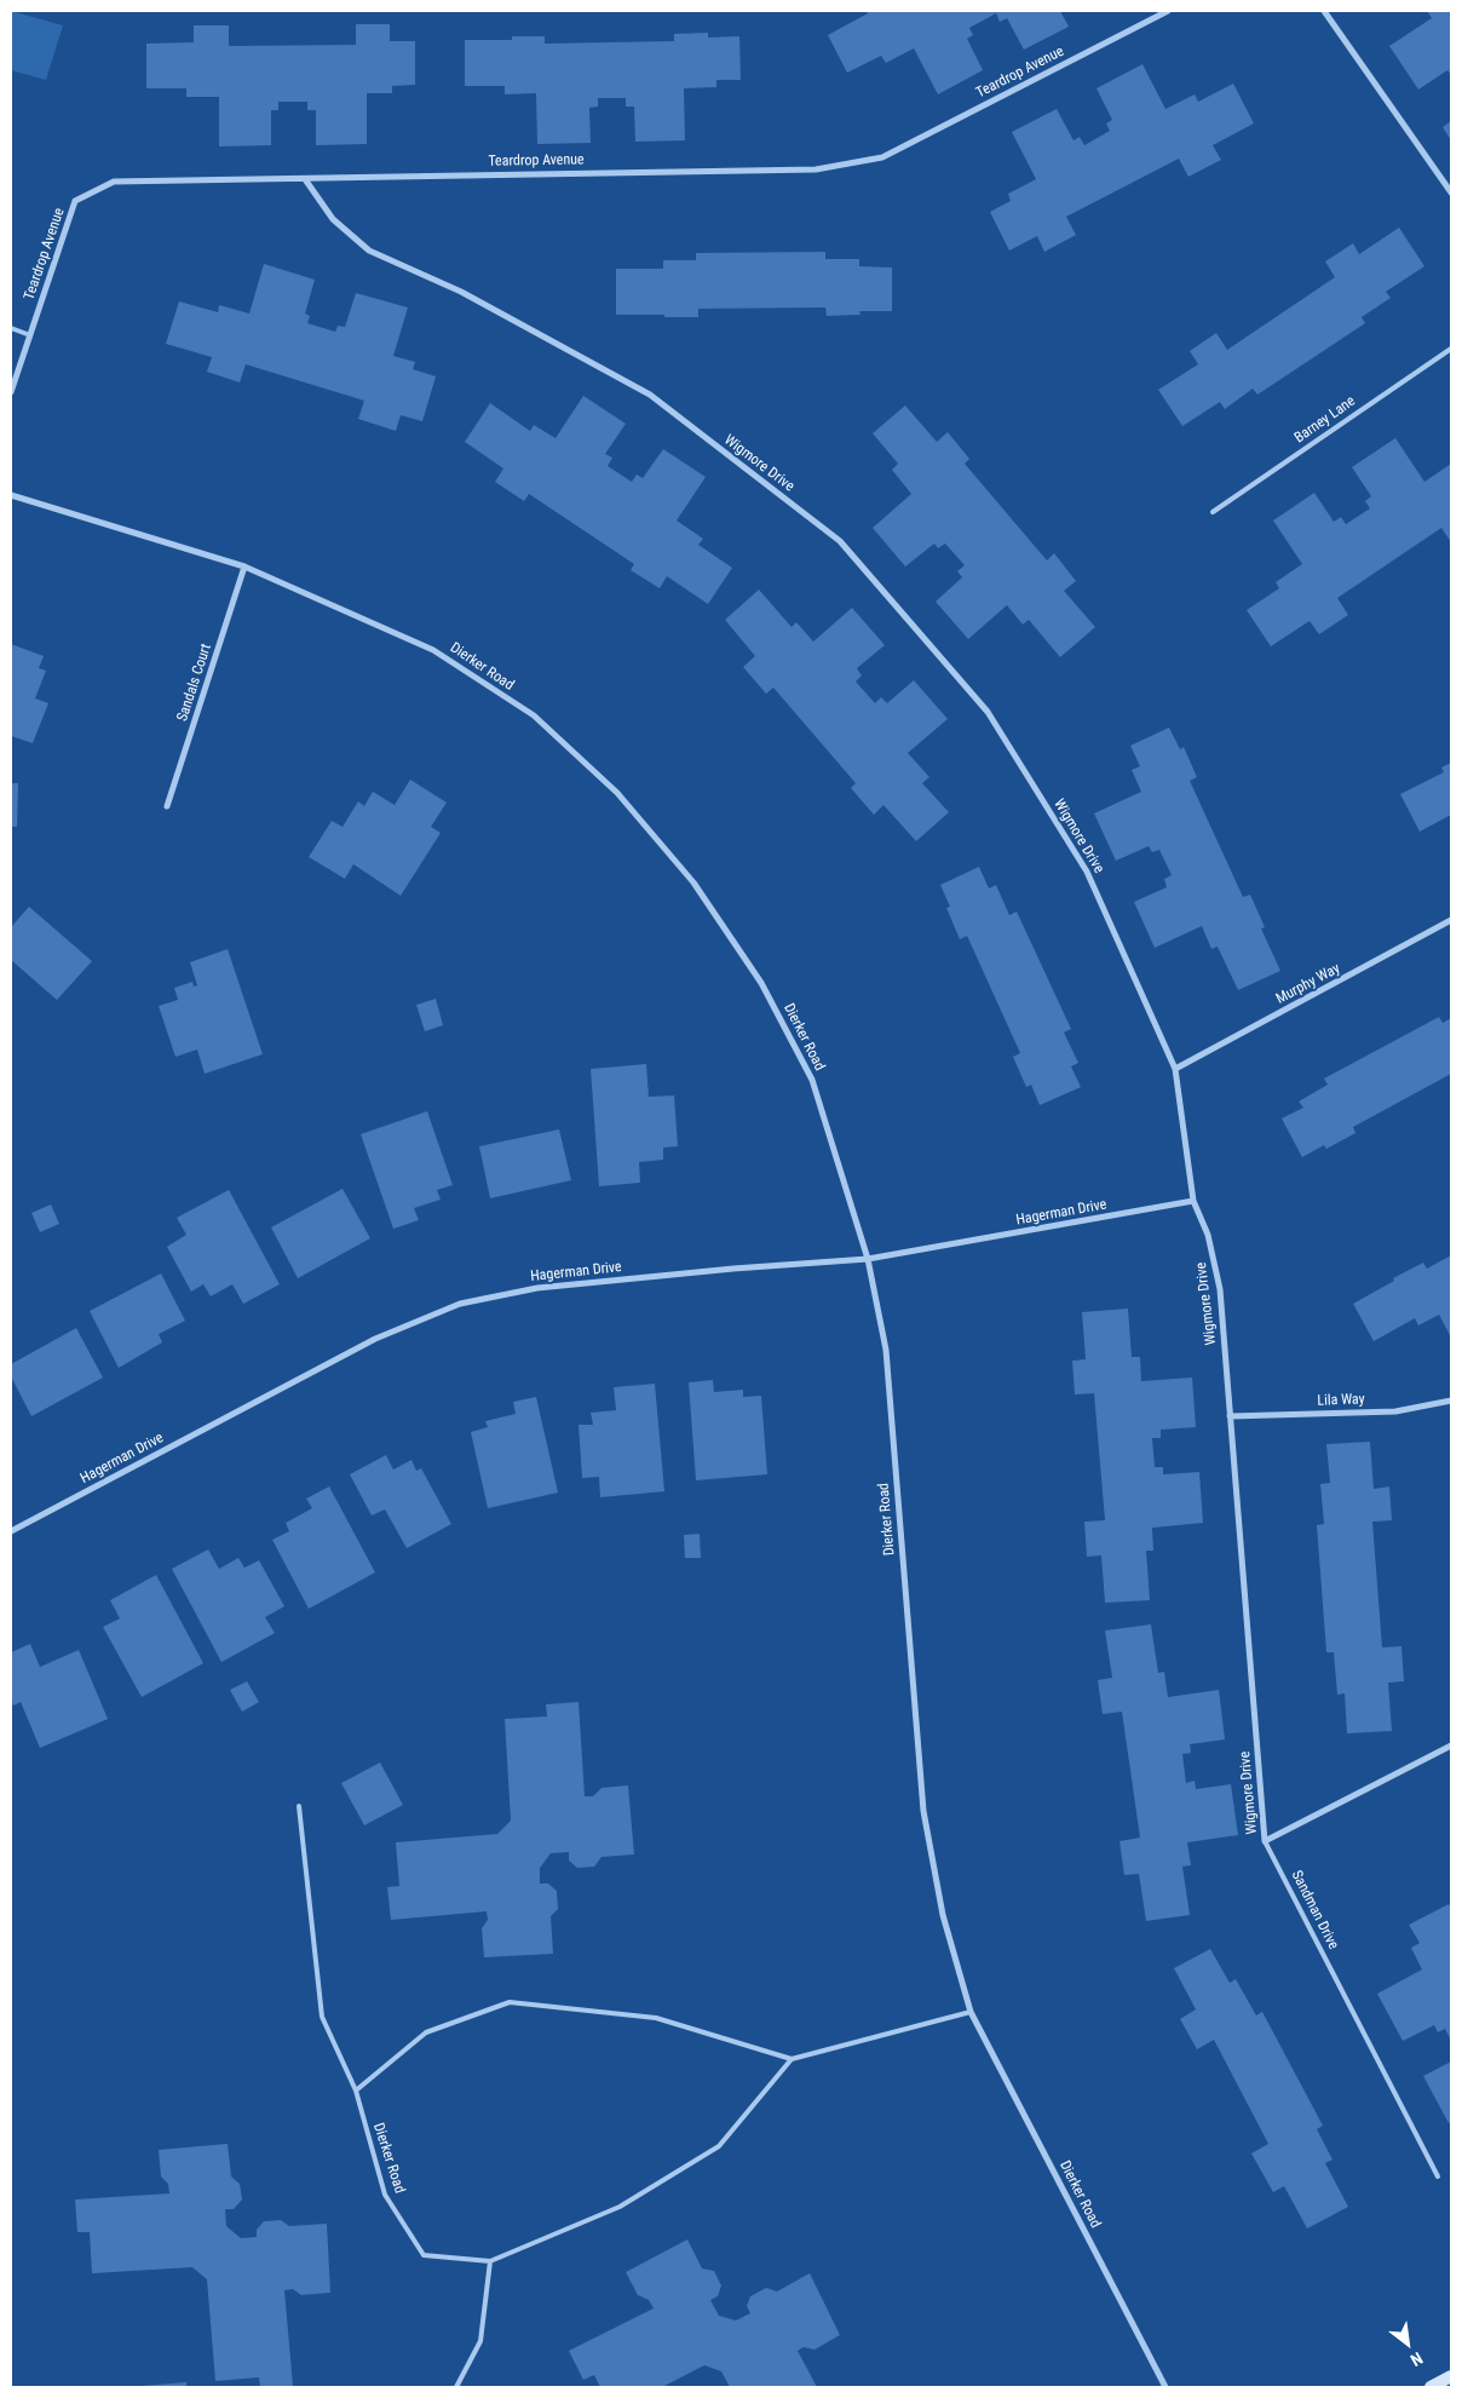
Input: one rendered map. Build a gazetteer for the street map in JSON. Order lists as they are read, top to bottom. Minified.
{"streets":{"street":["Teardrop Avenue","Wigmore Drive","Dierker Road","Sandals Court","Murphy Way","Hagerman Drive","Lila Way"],"lane":["Barney Lane","Sandman Drive"]},"crossings":[["Teardrop Avenue","Wigmore Drive"],["Wigmore Drive","Murphy Way"],["Wigmore Drive","Hagerman Drive"],["Wigmore Drive","Lila Way"],["Wigmore Drive","Sandman Drive"],["Dierker Road","Sandals Court"],["Dierker Road","Hagerman Drive"]],"north":"bottom right"}
